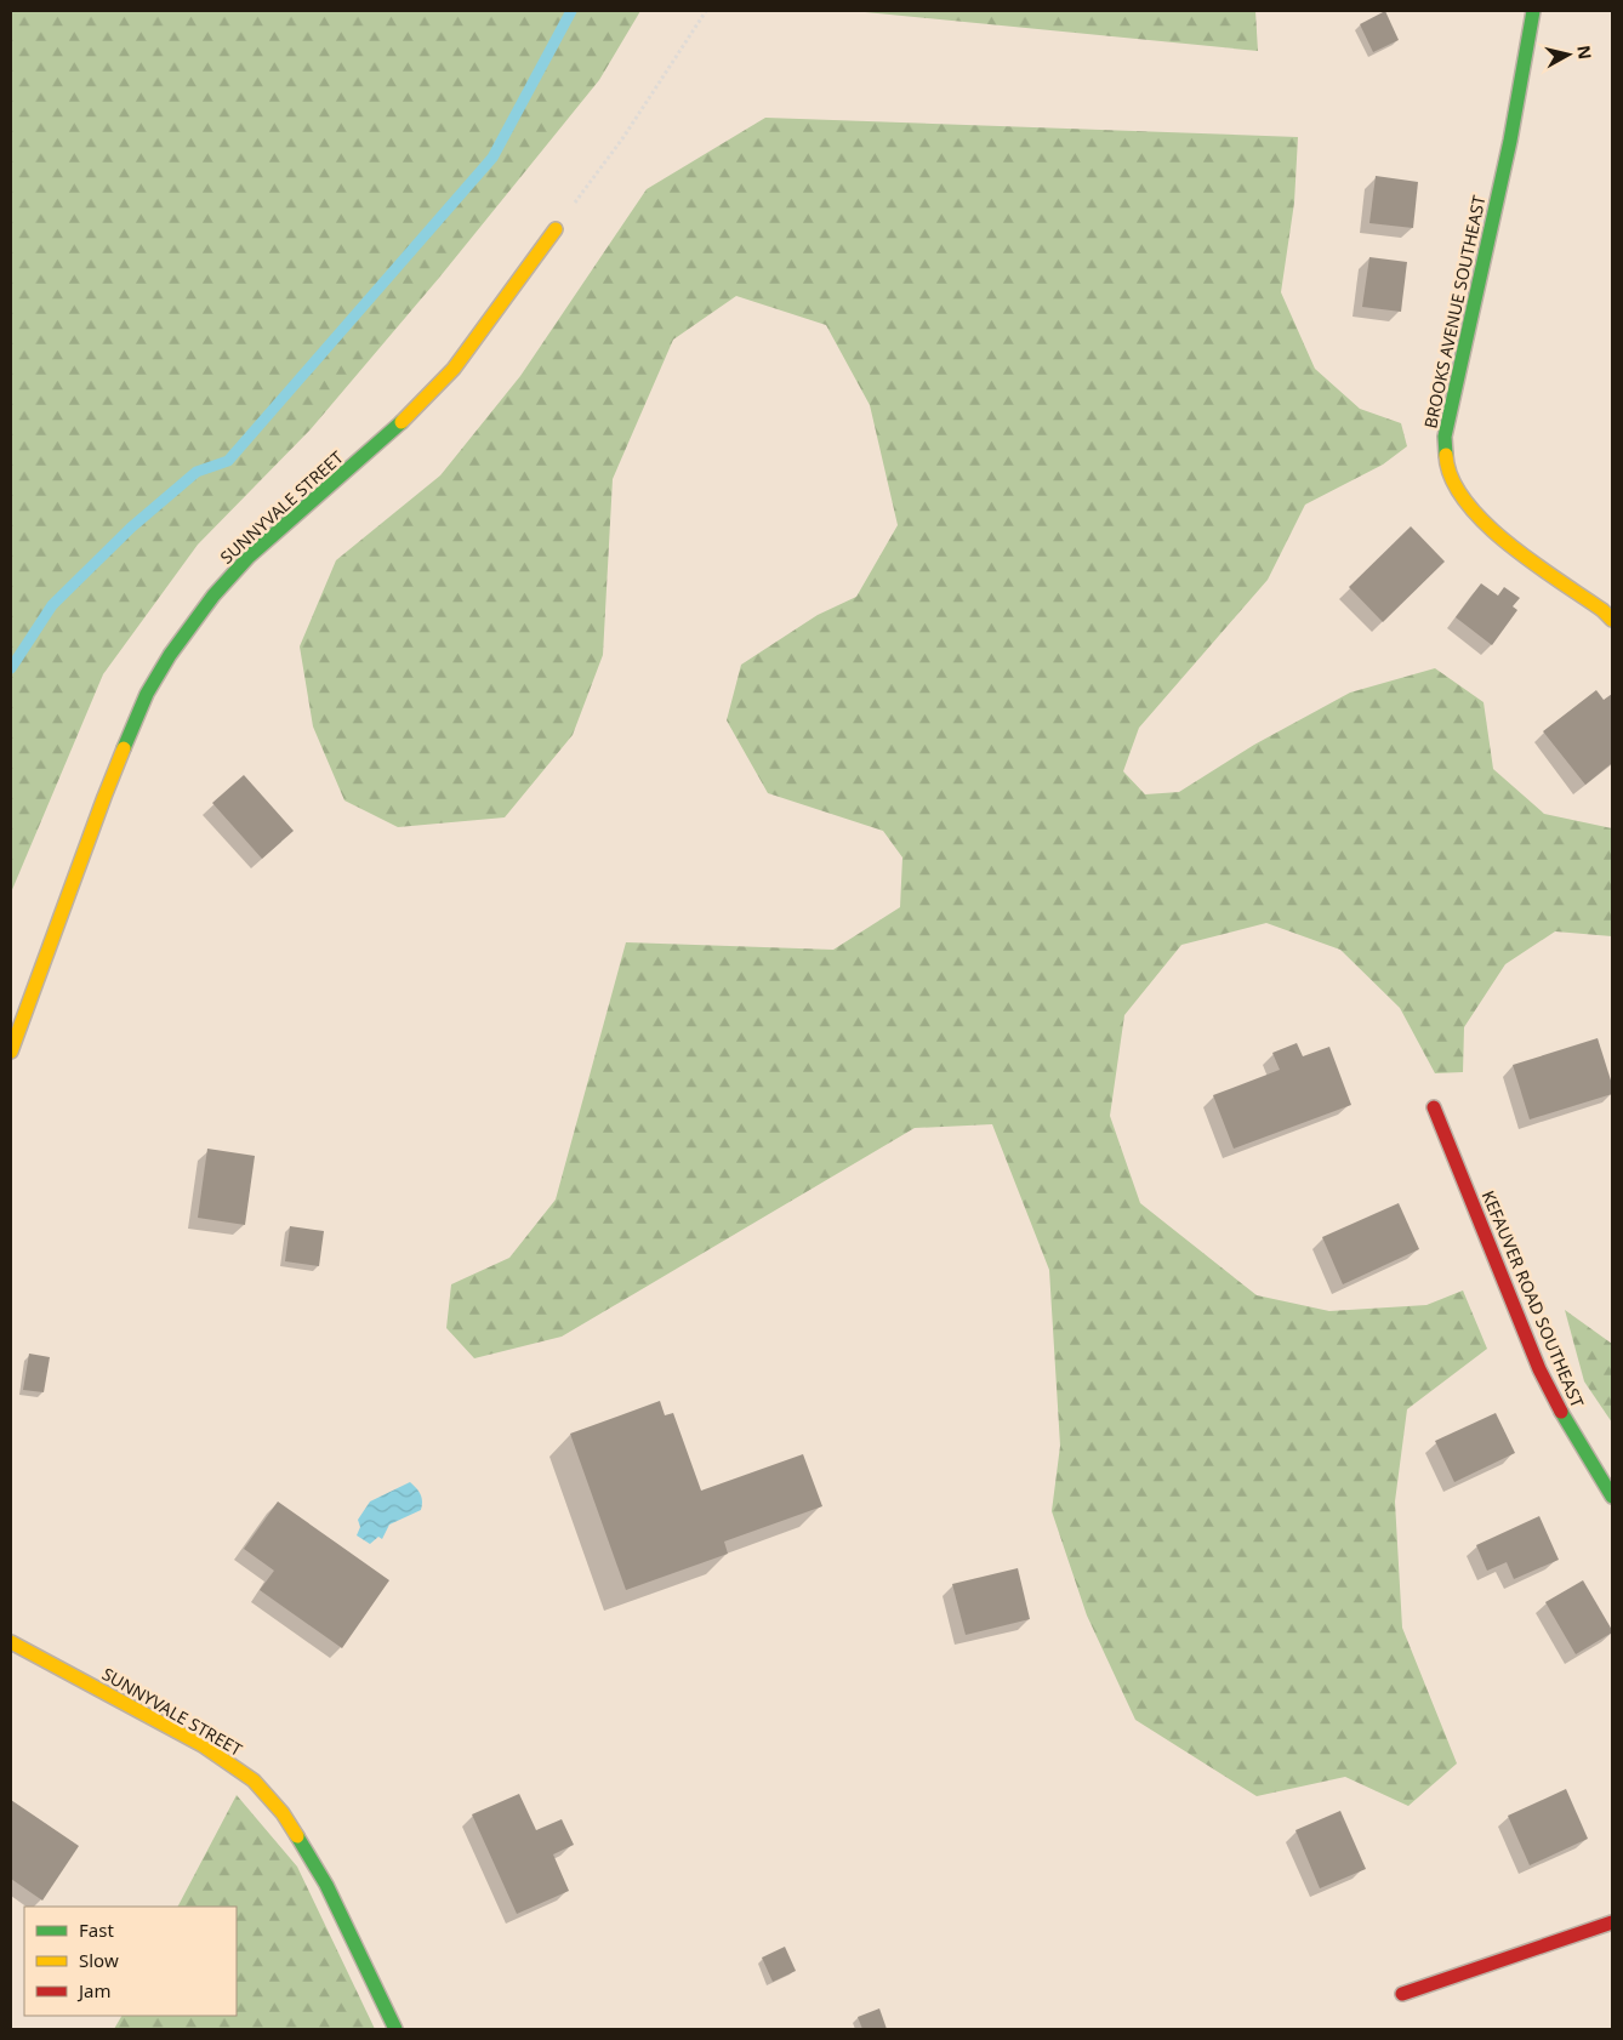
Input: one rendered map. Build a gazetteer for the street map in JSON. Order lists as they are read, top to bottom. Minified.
{"streets":{"street":["BROOKS AVENUE SOUTHEAST","SUNNYVALE STREET","KEFAUVER ROAD SOUTHEAST"]},"legend":["Fast","Slow","Jam"],"north":"right"}
